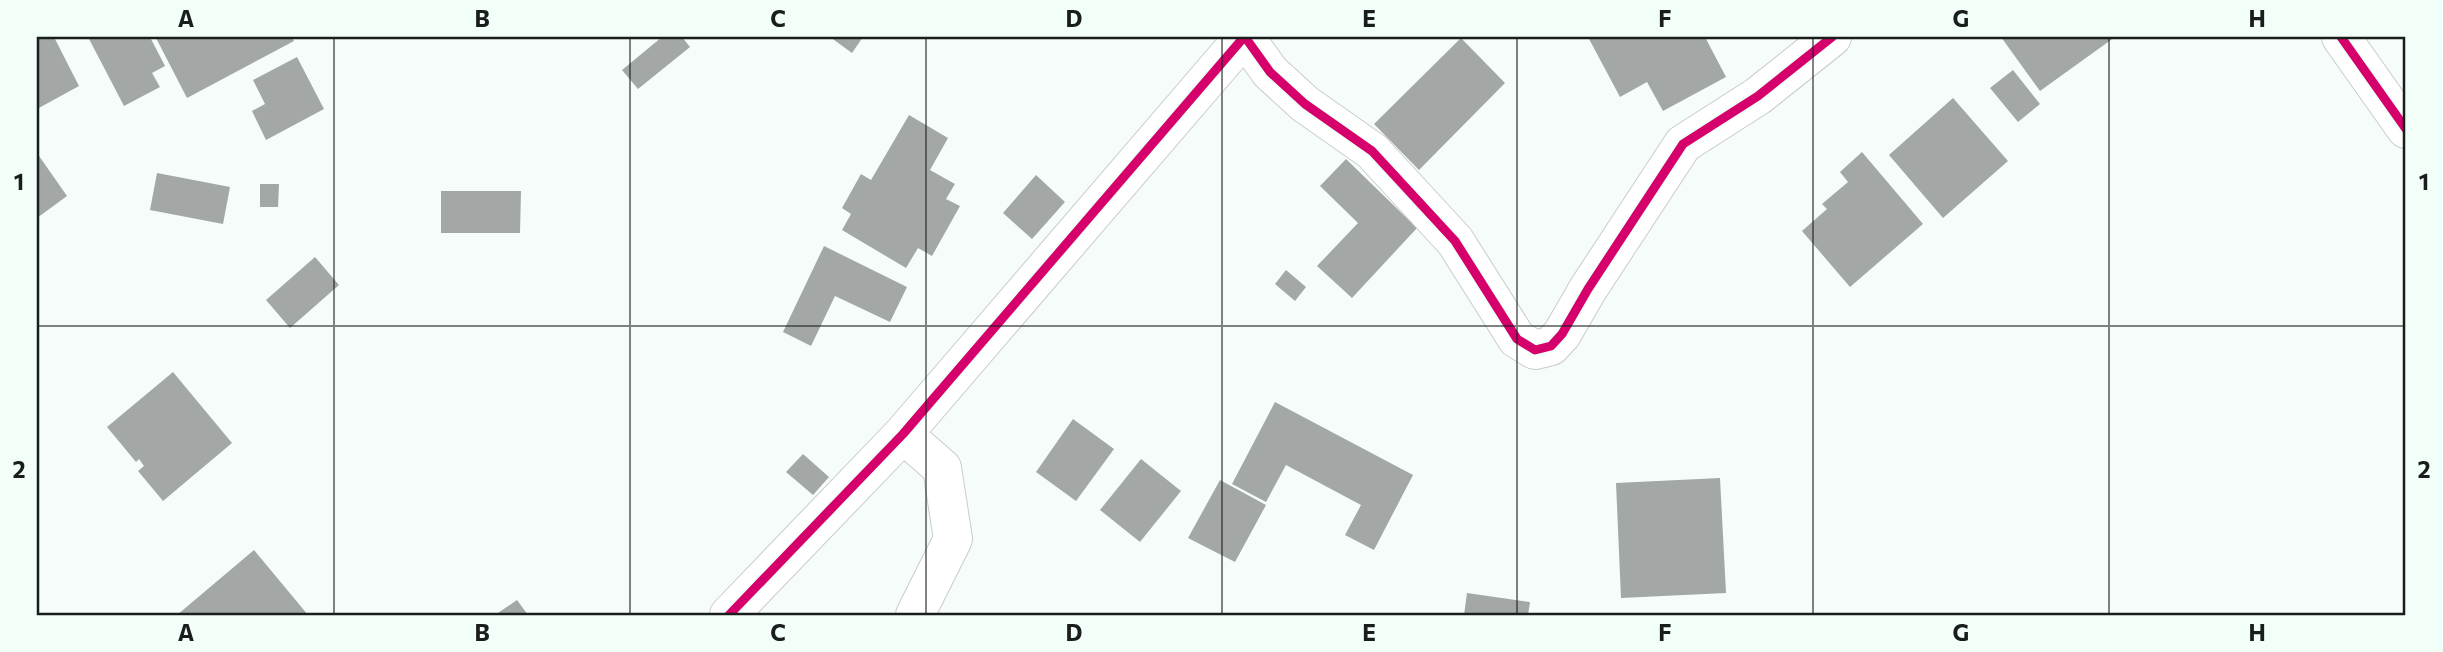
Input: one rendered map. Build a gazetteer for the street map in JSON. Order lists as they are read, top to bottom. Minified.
{"grid":{"columns":["A","B","C","D","E","F","G","H"],"rows":["1","2"]}}
